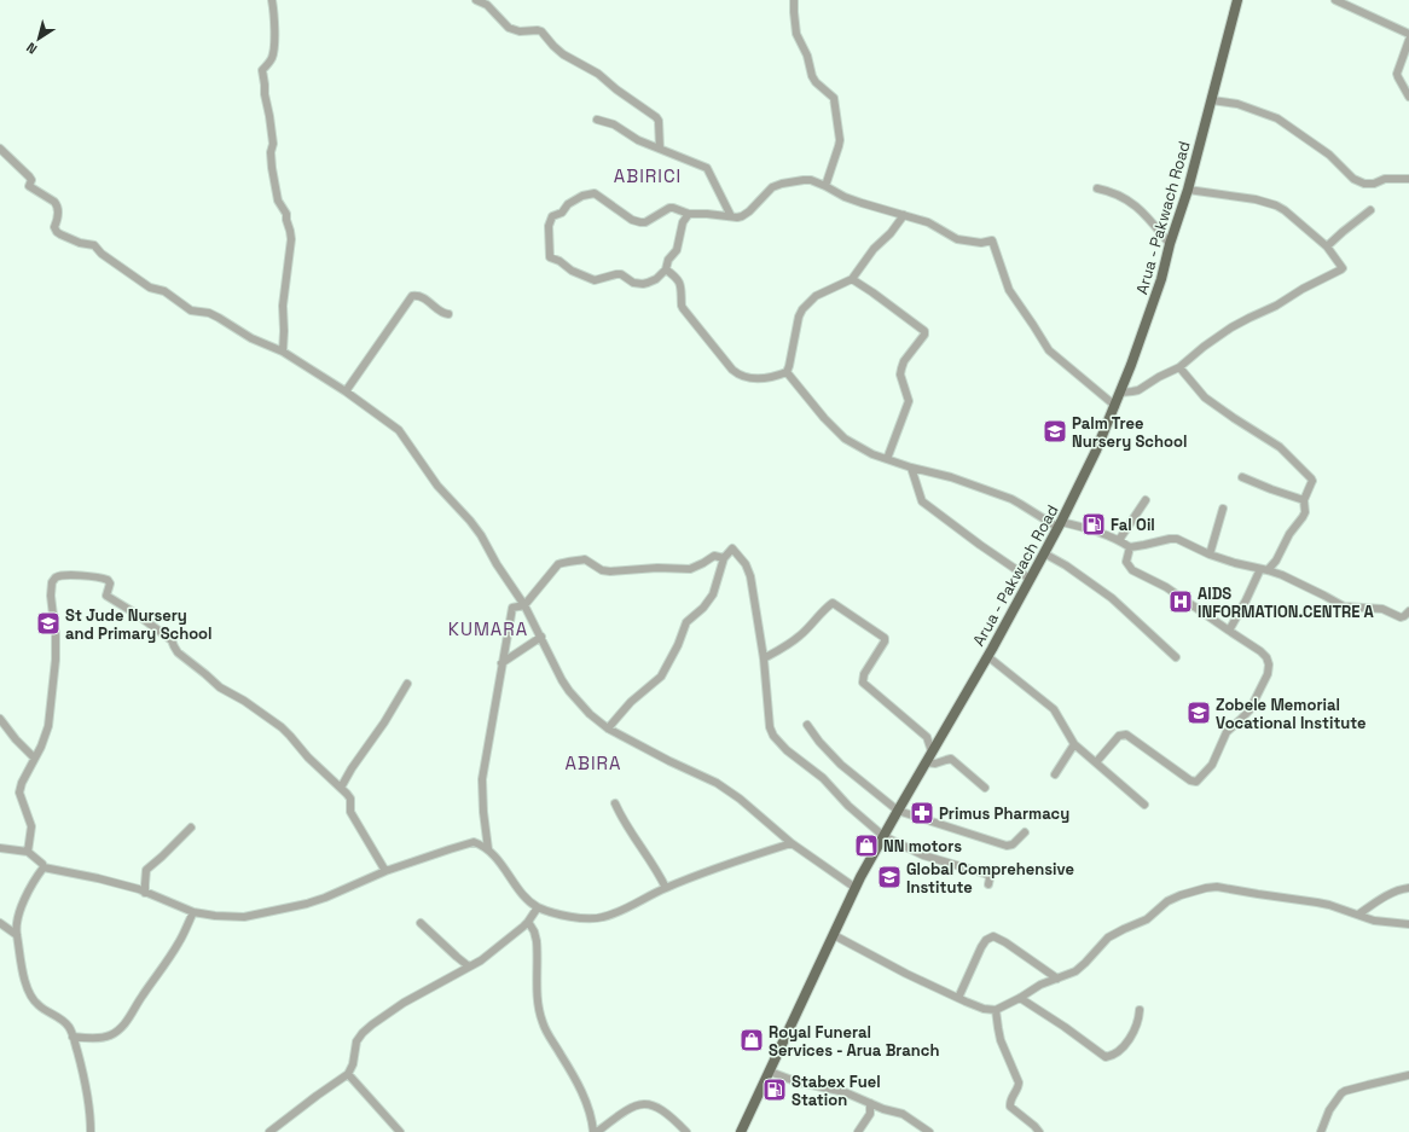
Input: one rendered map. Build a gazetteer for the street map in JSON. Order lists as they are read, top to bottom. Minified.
{"streets":{"main road":["Arua - Pakwach Road"]},"districts":["ABIRICI","KUMARA","ABIRA"],"places":{"school or university":["Palm Tree Nursery School","St Jude Nursery and Primary School","Zobele Memorial Vocational Institute","Global Comprehensive Institute"],"fuel station":["Fal Oil","Stabex Fuel Station"],"hospital":["AIDS INFORMATION.CENTRE A"],"pharmacy":["Primus Pharmacy"],"shop":["NN motors","Royal Funeral Services - Arua Branch"]},"north":"bottom left"}
